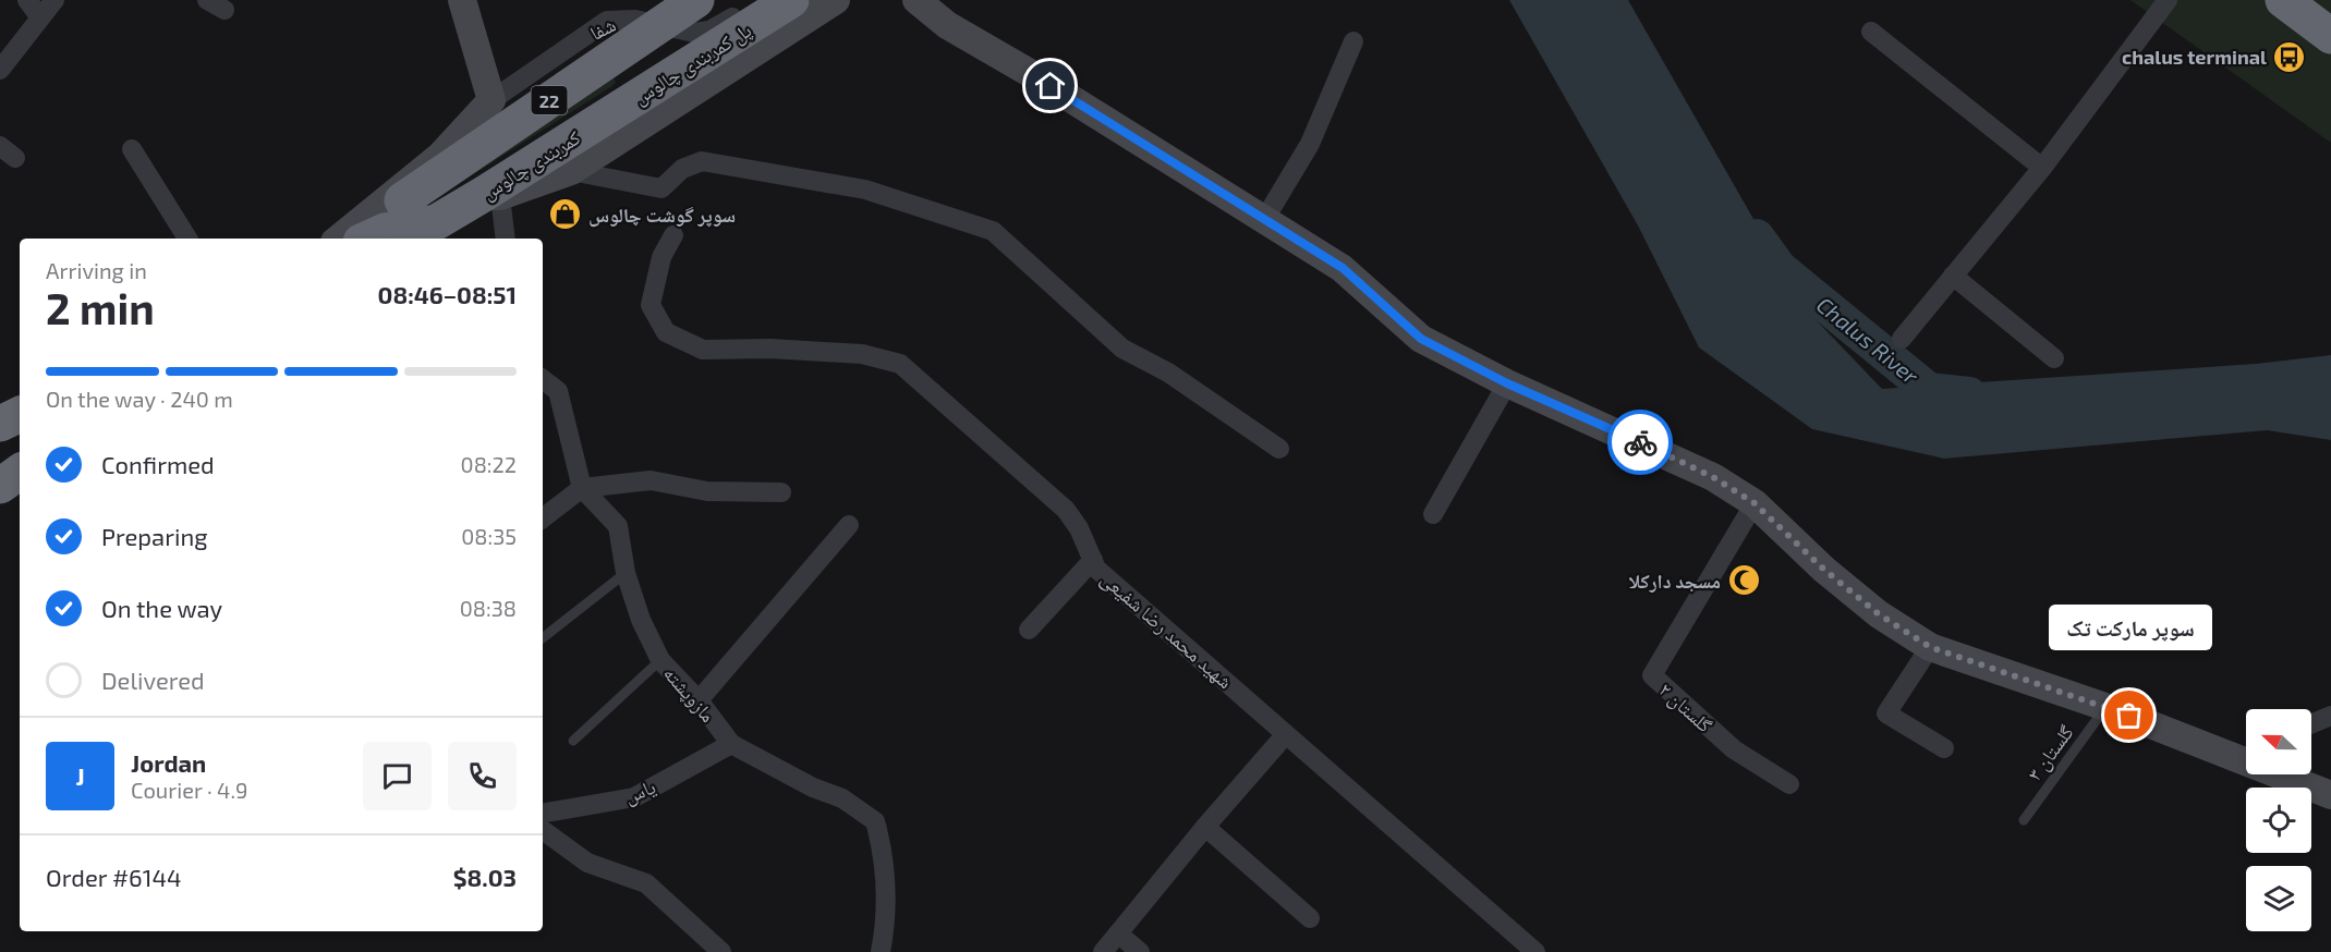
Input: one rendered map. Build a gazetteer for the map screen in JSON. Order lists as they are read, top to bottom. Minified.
{"streets":{"highway":["پل کمربندی چالوس","22","کمربندی چالوس"],"street":["شفا","شهید محمد رضا شفیعی","مازوپشته","گلستان ۲","یاس"],"lane":["گلستان ۳"]},"crossings":[["پل کمربندی چالوس","کمربندی چالوس"],["22","کمربندی چالوس"],["مازوپشته","یاس"]],"water":["Chalus River"],"places":{"bus stop":["chalus terminal"],"shop":["سوپر گوشت چالوس"],"mosque":["مسجد دارکلا"],"other":["سوپر مارکت تک"]},"north":"left","page":{"heading":["2 min","Arriving in","08:46–08:51"],"panel":["Jordan","Courier · 4.9","Order #6144","$8.03"],"bar":"On the way · 240 m","list":[["Confirmed","08:22"],["Preparing","08:35"],["On the way","08:38"],"Delivered"],"bubble":"سوپر مارکت تک","round":"J"}}
